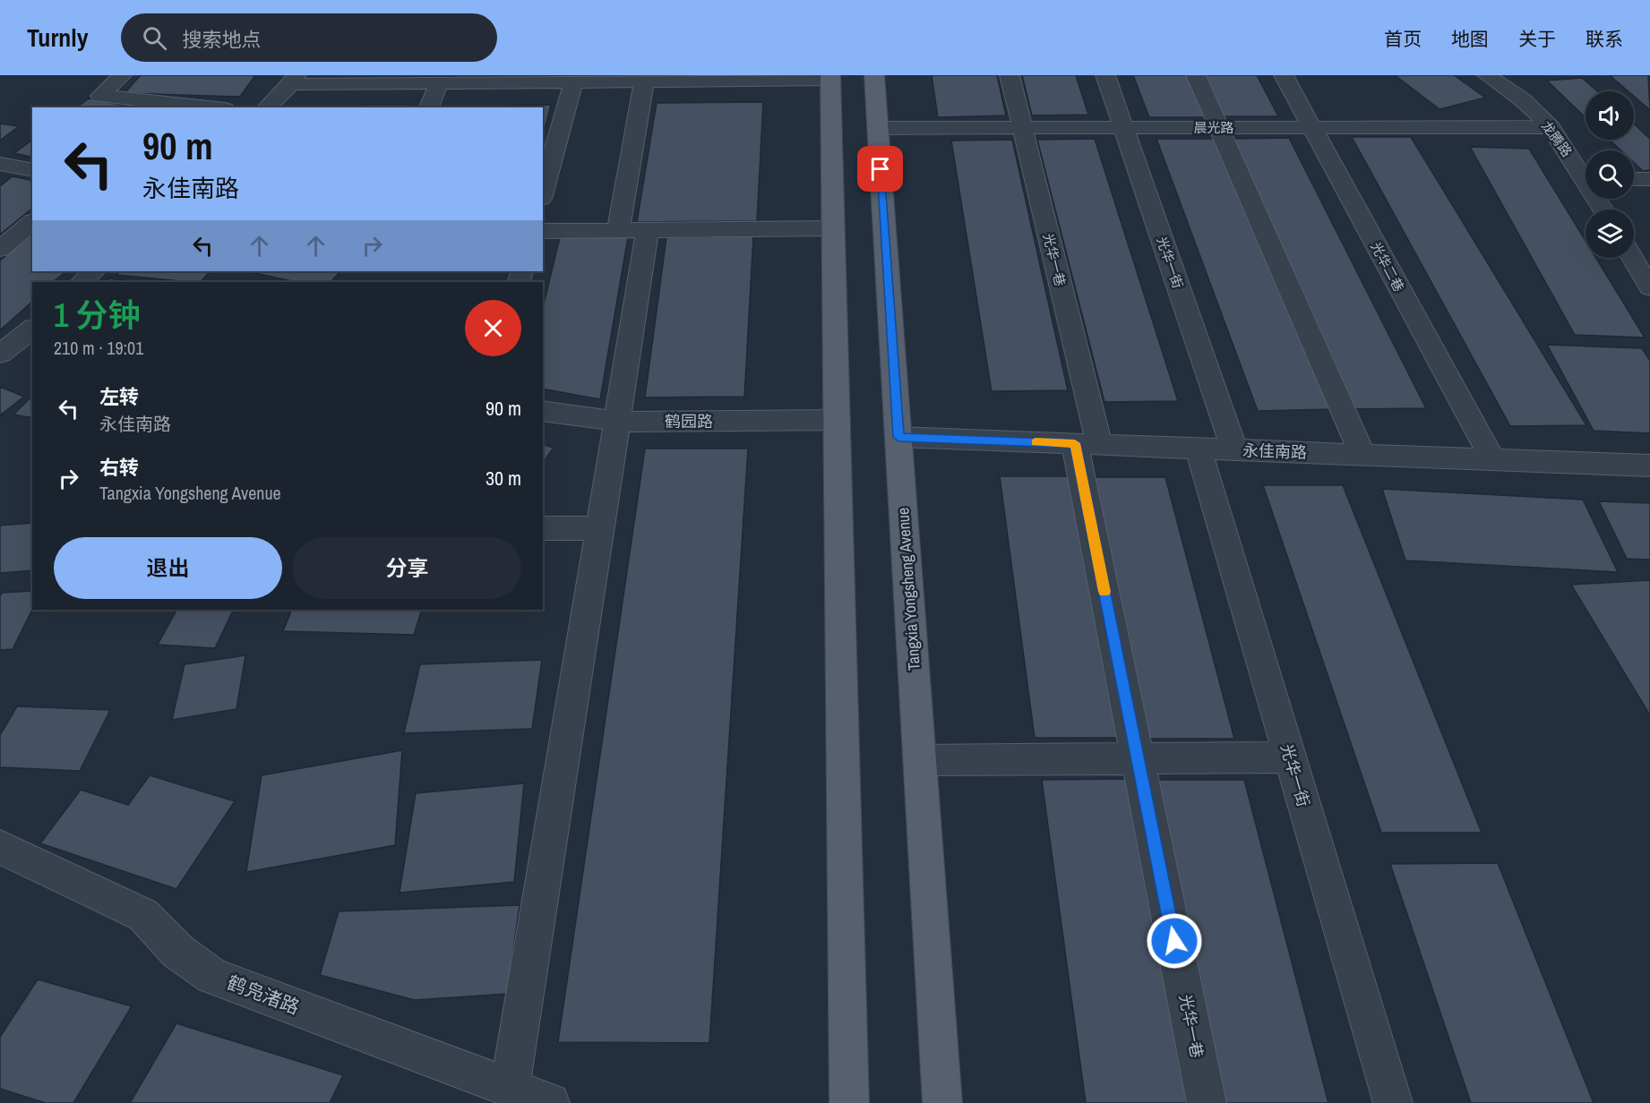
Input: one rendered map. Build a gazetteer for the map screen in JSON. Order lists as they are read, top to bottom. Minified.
{"streets":{"main road":["Tangxia Yongsheng Avenue"],"street":["晨光路","龙腾路","光华一巷","光华一街","光华二巷","鹤园路","永佳南路","鹤凫渚路"]},"crossings":[["晨光路","龙腾路"],["晨光路","光华一巷"],["晨光路","光华一街"],["晨光路","光华二巷"],["晨光路","Tangxia Yongsheng Avenue"],["光华一巷","永佳南路"],["光华一街","永佳南路"],["光华二巷","永佳南路"],["永佳南路","Tangxia Yongsheng Avenue"]],"page":{"header":"Turnly","search":"搜索地点","nav":["首页","地图","关于","联系"],"turn":["90 m","永佳南路"],"heading":["1 分钟","210 m · 19:01"],"list":[{"name":"左转","note":"永佳南路","value":"90 m"},{"name":"右转","note":"Tangxia Yongsheng Avenue","value":"30 m"}],"buttons":["退出","分享"]}}
